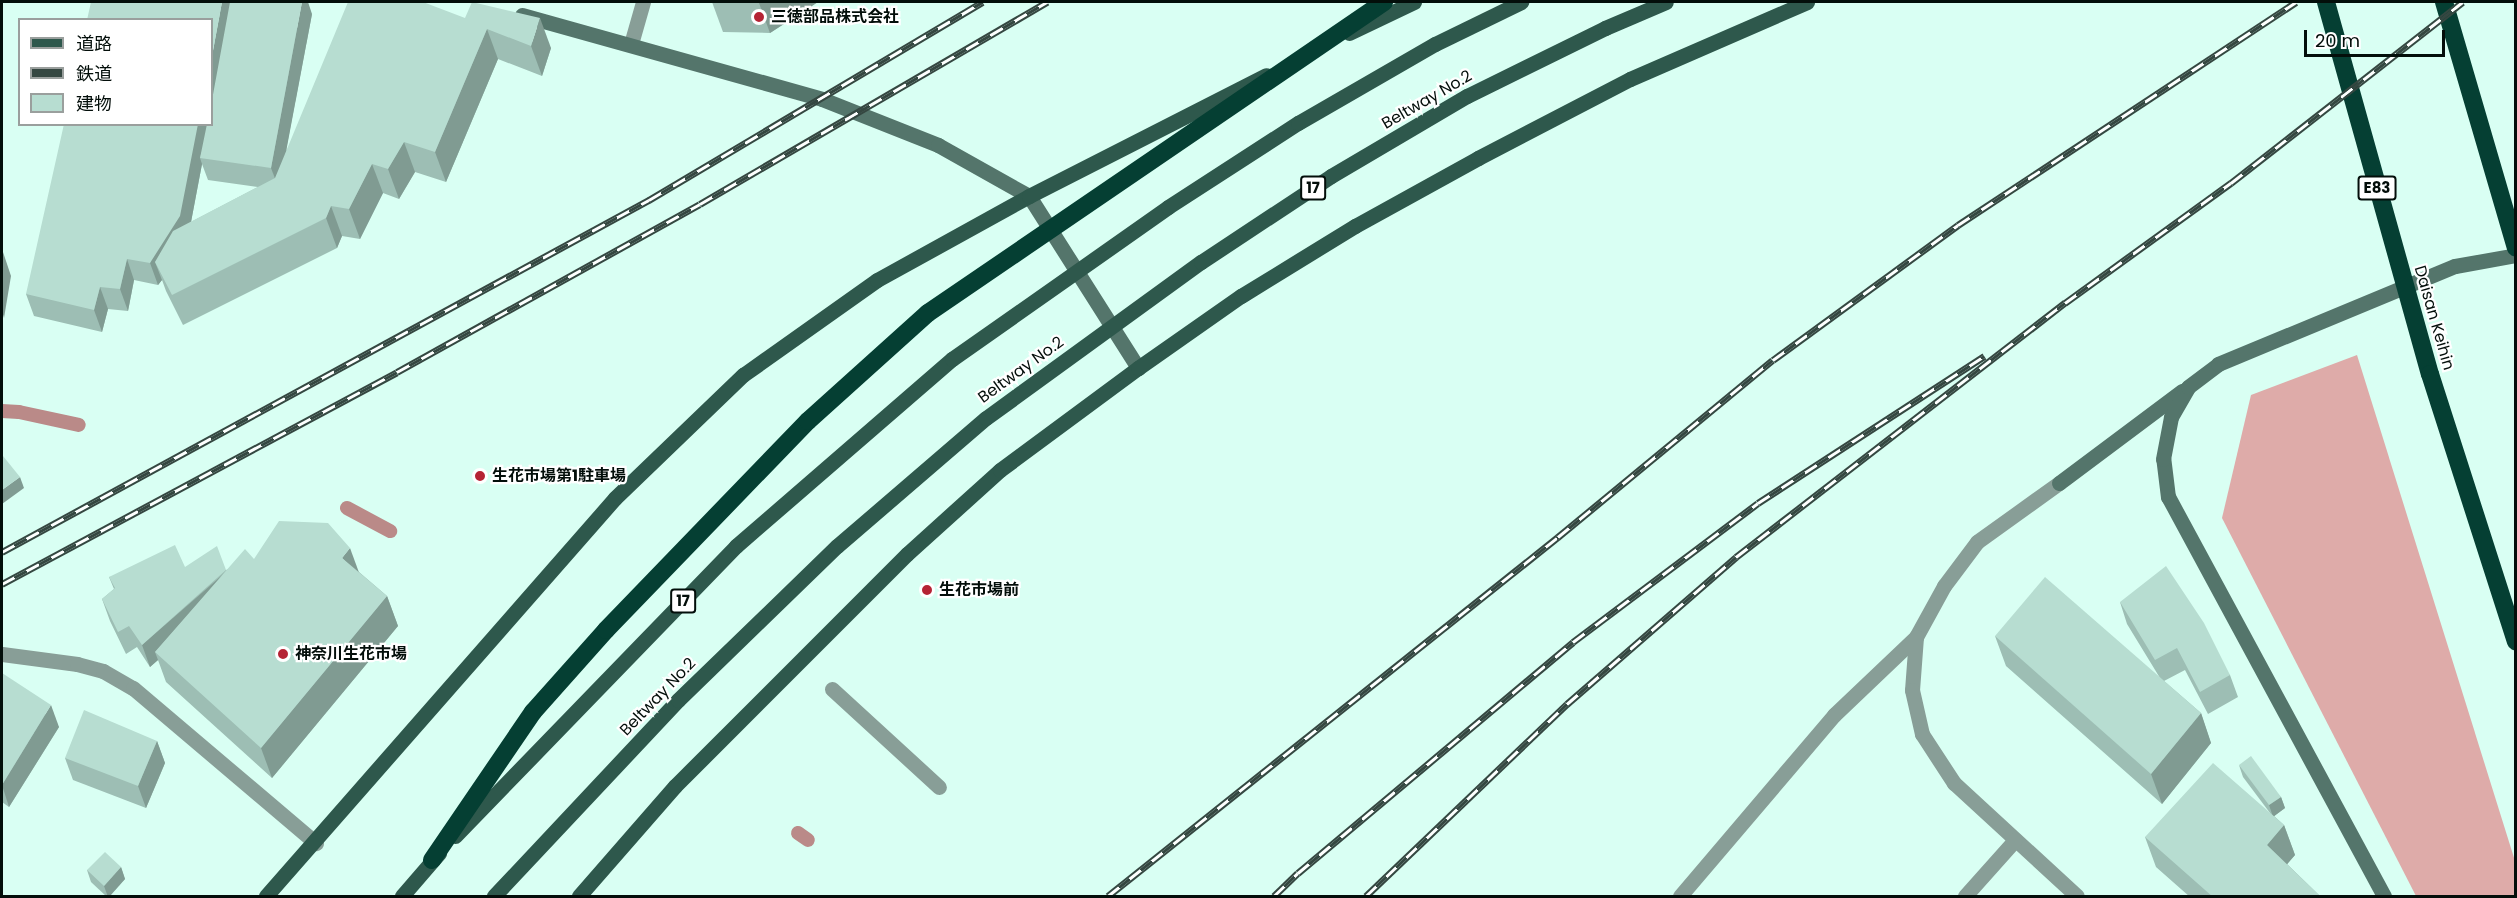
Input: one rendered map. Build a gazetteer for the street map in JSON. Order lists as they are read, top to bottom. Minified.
{"streets":{"highway":["E83","Daisan Keihin"],"main road":["Beltway No.2","17"]},"places":["三徳部品株式会社","生花市場第1駐車場","生花市場前","神奈川生花市場"],"legend":["道路","鉄道","建物"],"scale_bar":"20 m"}
